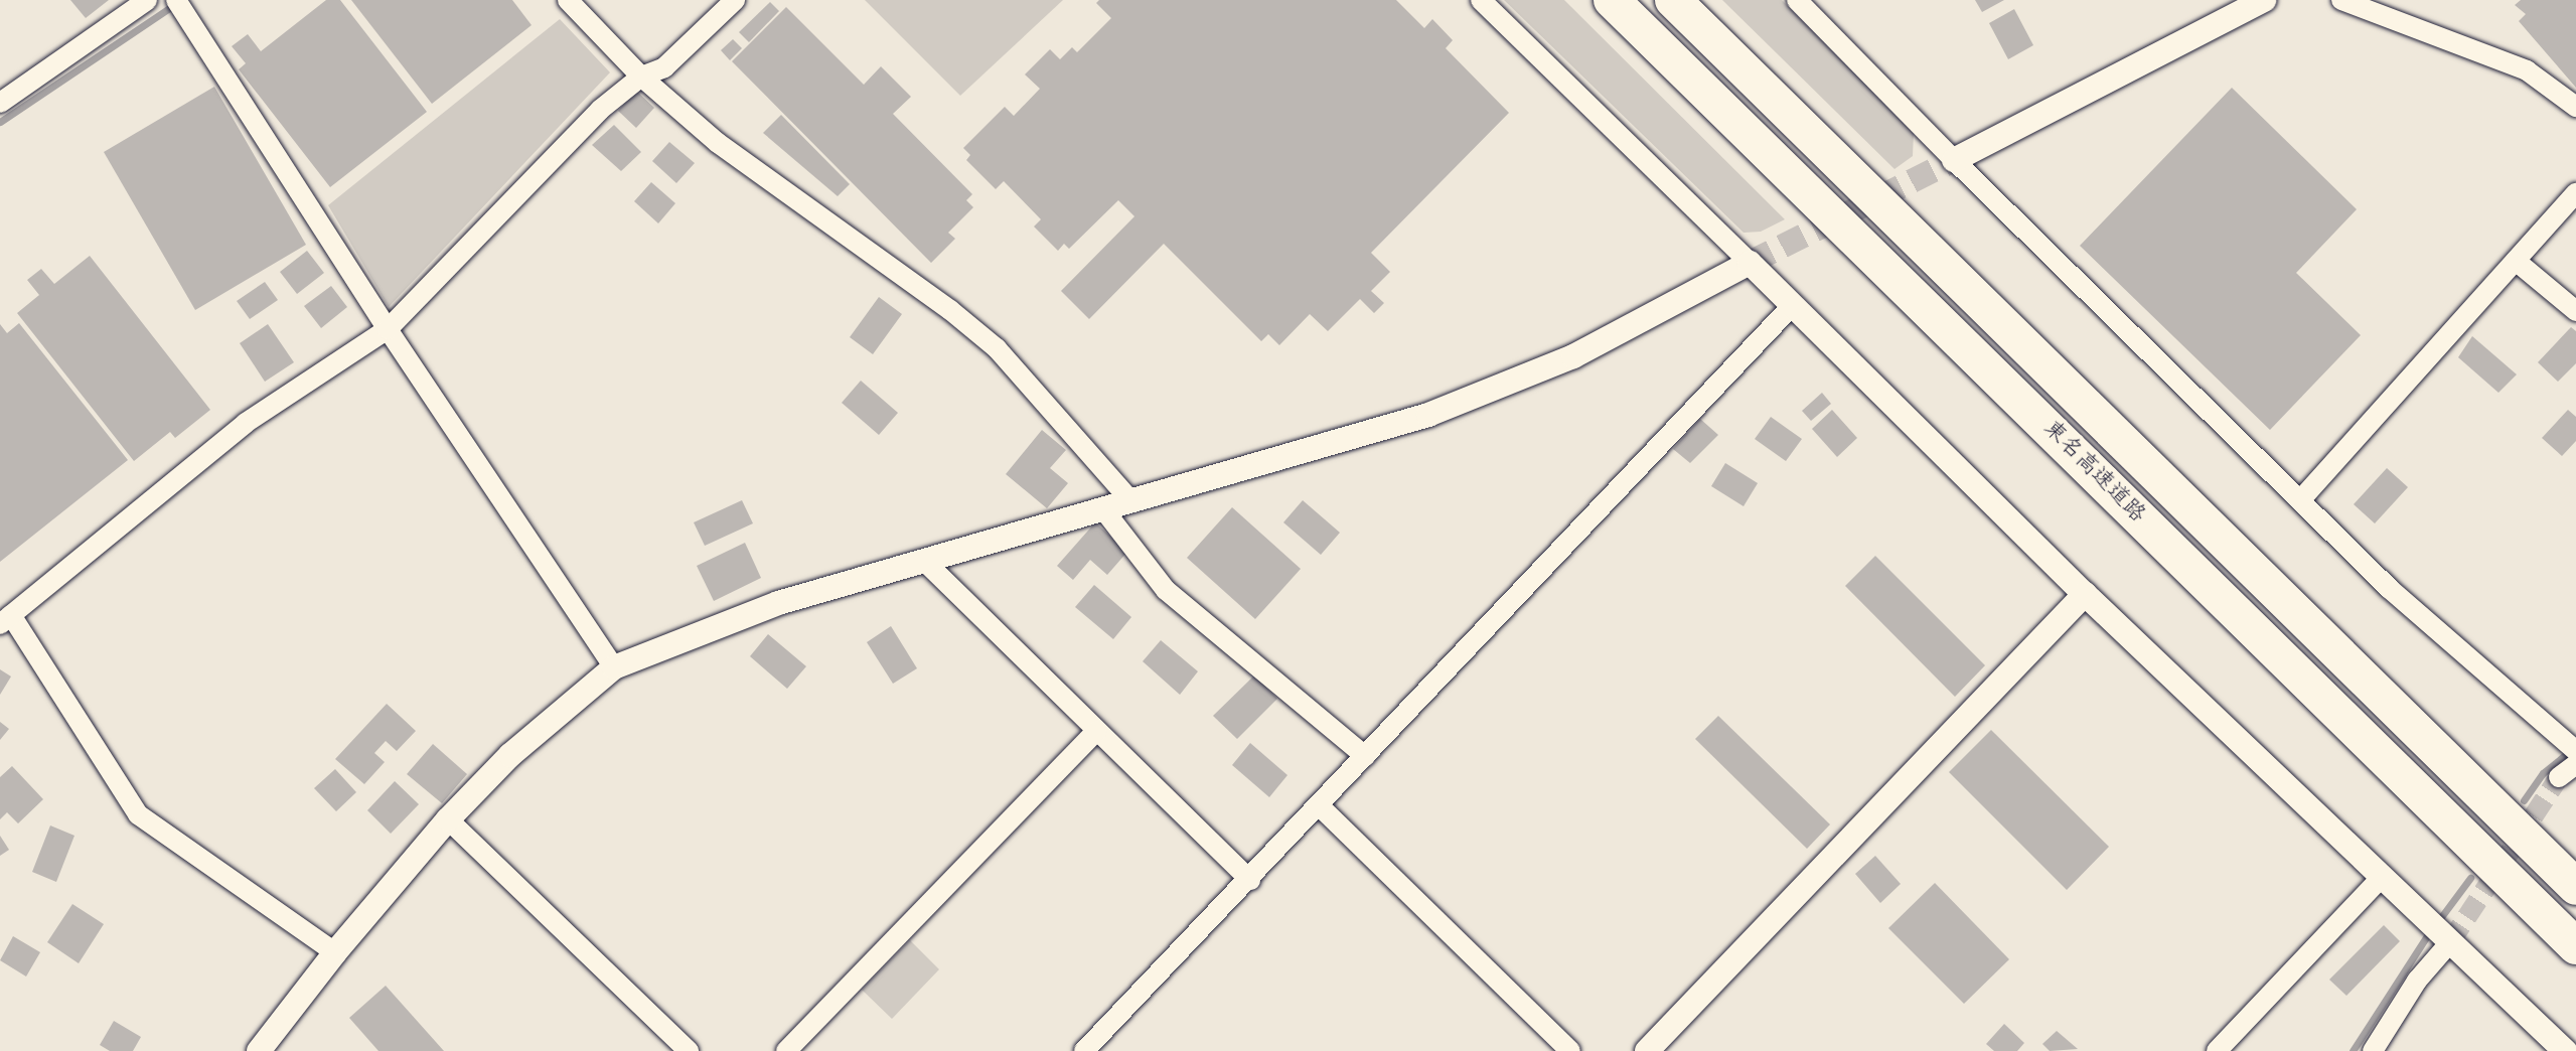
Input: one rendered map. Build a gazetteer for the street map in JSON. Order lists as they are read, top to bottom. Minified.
{"streets":{"highway":["東名高速道路"]}}
